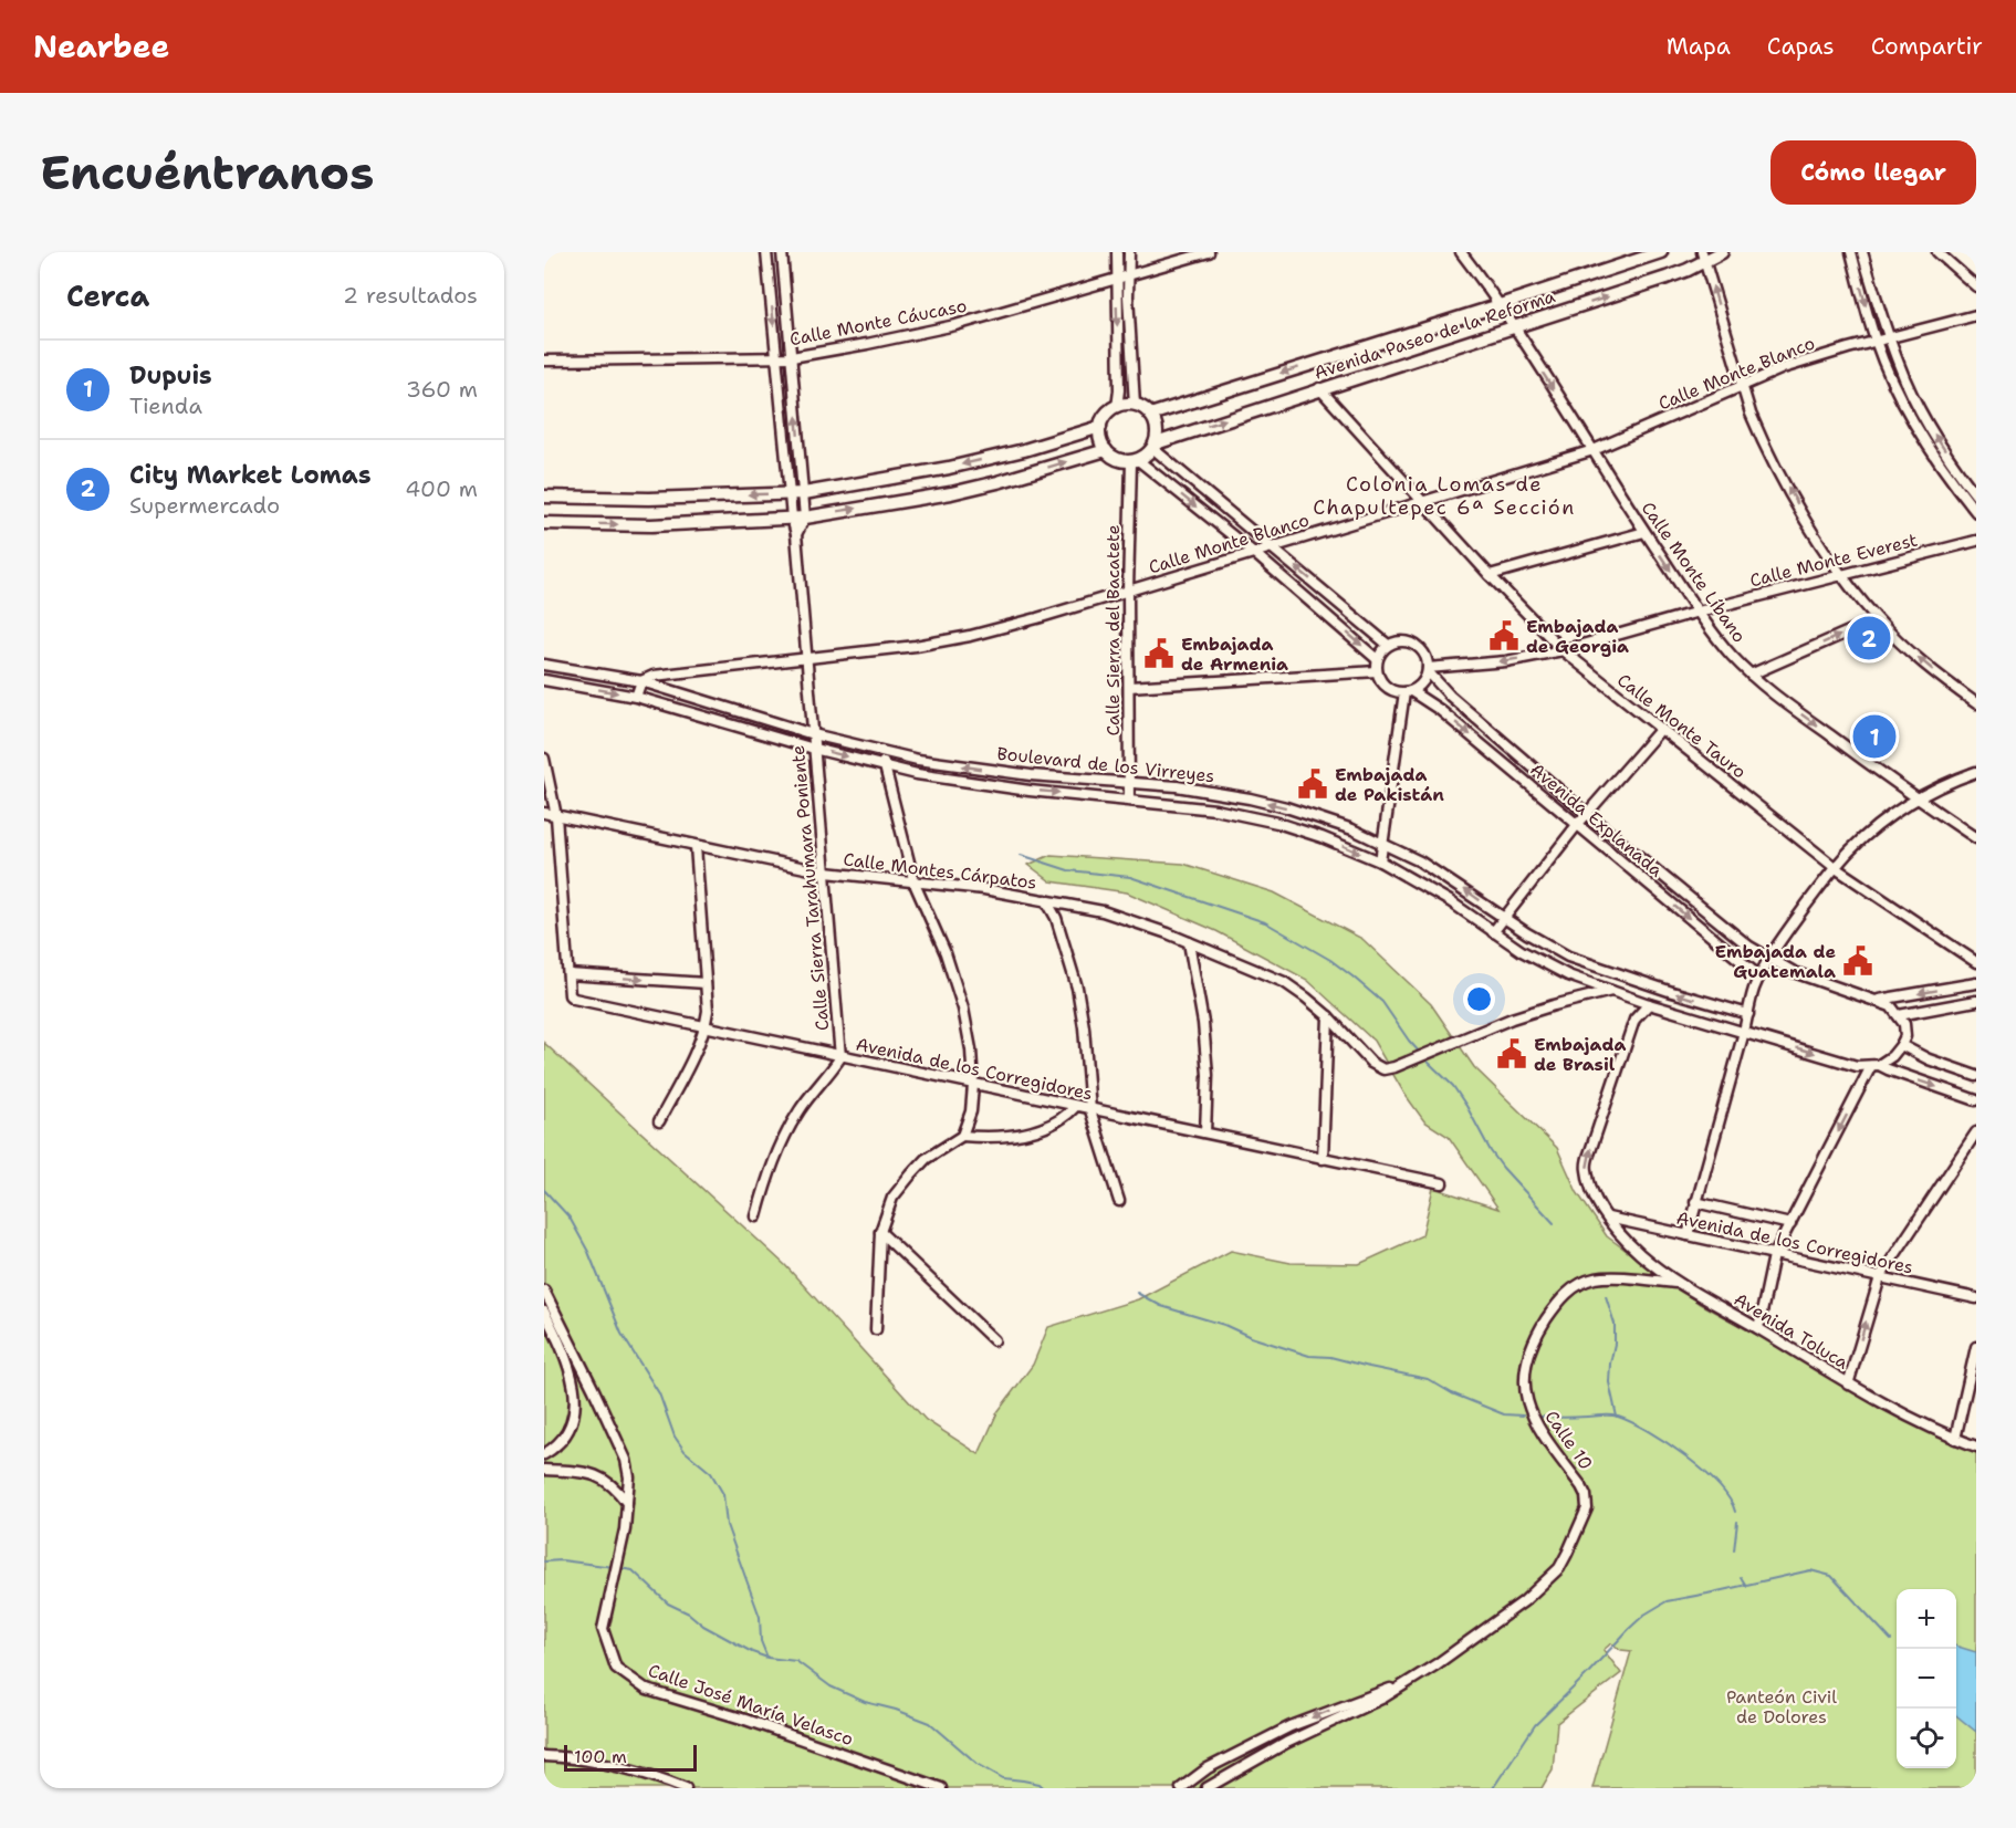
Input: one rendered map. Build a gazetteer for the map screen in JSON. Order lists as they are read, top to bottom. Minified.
{"streets":{"main road":["Avenida Paseo de la Reforma"],"street":["Calle Monte Cáucaso","Calle Monte Blanco","Calle Monte Everest","Calle Monte Líbano","Calle Sierra del Bacatete","Calle Monte Tauro","Boulevard de los Virreyes","Avenida Explanada","Calle Montes Cárpatos","Calle Sierra Tarahumara Poniente","Avenida de los Corregidores","Avenida Toluca","Calle 10","Calle José María Velasco"]},"crossings":[["Calle Monte Cáucaso","Calle Sierra Tarahumara Poniente"],["Avenida Paseo de la Reforma","Calle Monte Líbano"],["Avenida Paseo de la Reforma","Calle Sierra del Bacatete"],["Avenida Paseo de la Reforma","Calle Monte Tauro"],["Calle Monte Blanco","Calle Monte Líbano"],["Calle Monte Blanco","Calle Sierra del Bacatete"],["Calle Monte Blanco","Calle Monte Tauro"],["Calle Monte Blanco","Boulevard de los Virreyes"],["Calle Monte Blanco","Calle Sierra Tarahumara Poniente"],["Calle Monte Everest","Calle Monte Líbano"],["Calle Monte Everest","Calle Monte Tauro"],["Calle Monte Everest","Avenida Explanada"],["Calle Sierra del Bacatete","Boulevard de los Virreyes"],["Boulevard de los Virreyes","Calle Montes Cárpatos"],["Boulevard de los Virreyes","Calle Sierra Tarahumara Poniente"],["Boulevard de los Virreyes","Avenida Toluca"],["Calle Montes Cárpatos","Calle Sierra Tarahumara Poniente"],["Calle Sierra Tarahumara Poniente","Avenida de los Corregidores"],["Avenida de los Corregidores","Avenida Toluca"],["Avenida Toluca","Calle 10"]],"one_way":["Calle Monte Líbano"],"districts":["Colonia Lomas de Chapultepec 6ª Sección"],"parks":["Panteón Civil de Dolores"],"places":{"public building":["Embajada de Georgia","Embajada de Armenia","Embajada de Pakistán","Embajada de Guatemala","Embajada de Brasil"]},"scale_bar":"100 m","page":{"header":"Nearbee","nav":["Mapa","Capas","Compartir"],"buttons":"Cómo llegar","title":"Encuéntranos","heading":["Cerca","2 resultados"],"list":[{"mark":"1","name":"Dupuis","note":"Tienda","value":"360 m"},{"mark":"2","name":"City Market Lomas","note":"Supermercado","value":"400 m"}],"pins":["2","1"],"map_buttons":["+","−"],"scale":"100 m"}}
